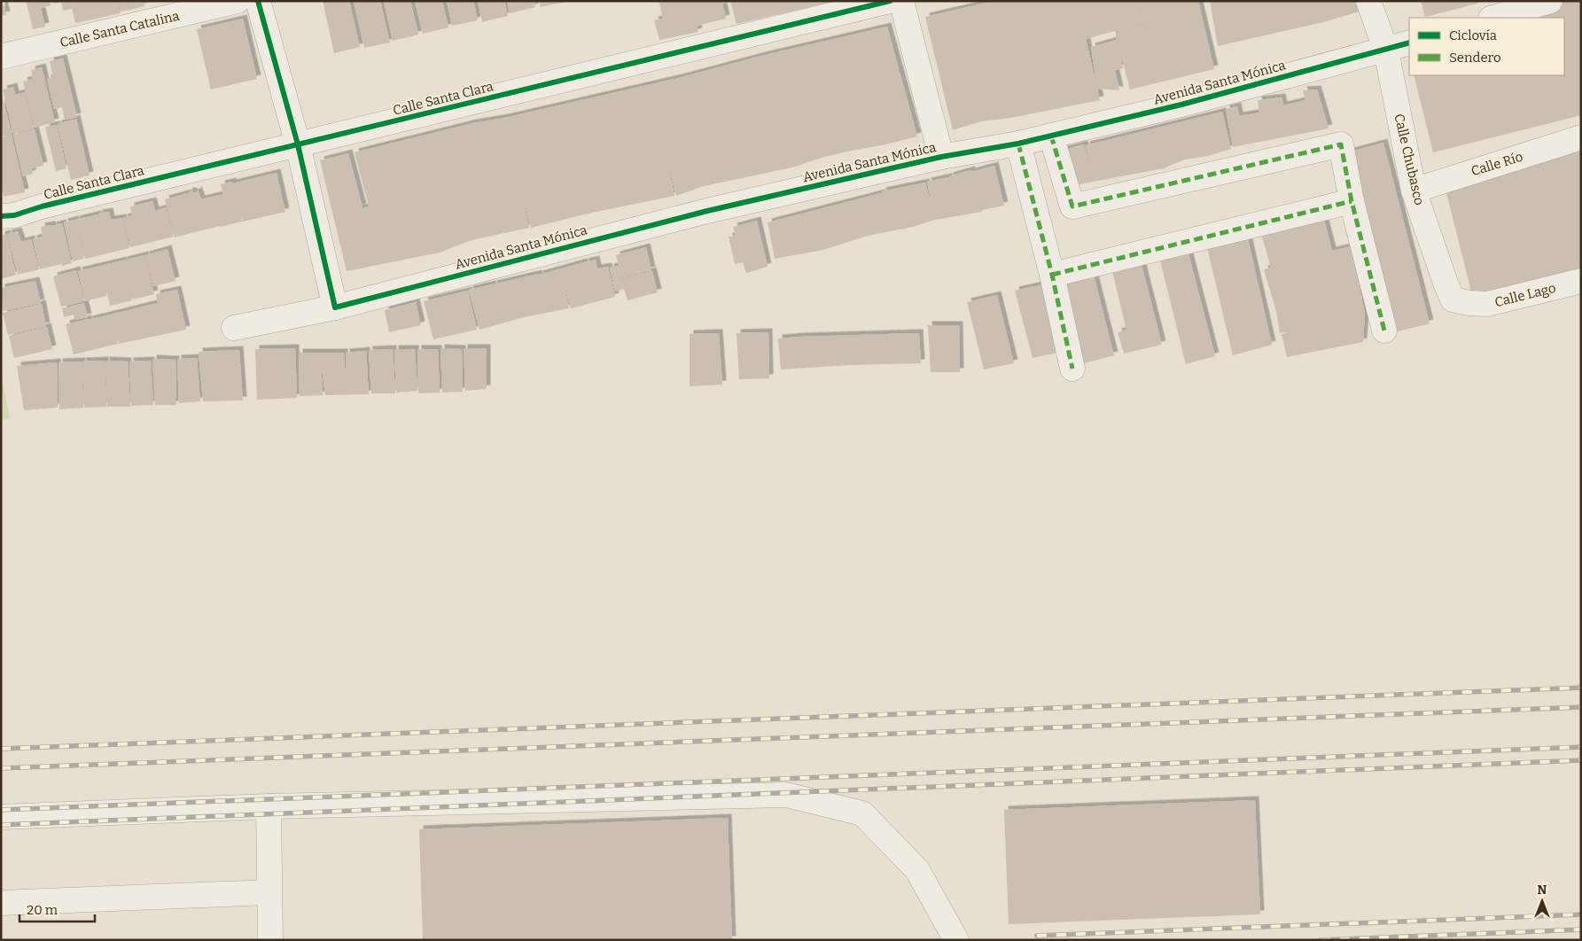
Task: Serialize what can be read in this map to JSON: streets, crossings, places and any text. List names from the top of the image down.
{
  "streets": {
    "street": [
      "Calle Santa Catalina",
      "Avenida Santa Mónica",
      "Calle Santa Clara",
      "Calle Chubasco",
      "Calle Río",
      "Calle Lago"
    ]
  },
  "crossings": [
    ["Avenida Santa Mónica", "Calle Chubasco"],
    ["Calle Chubasco", "Calle Río"],
    ["Calle Chubasco", "Calle Lago"]
  ],
  "legend": ["Ciclovía", "Sendero"],
  "scale_bar": "20 m",
  "north": "top"
}
